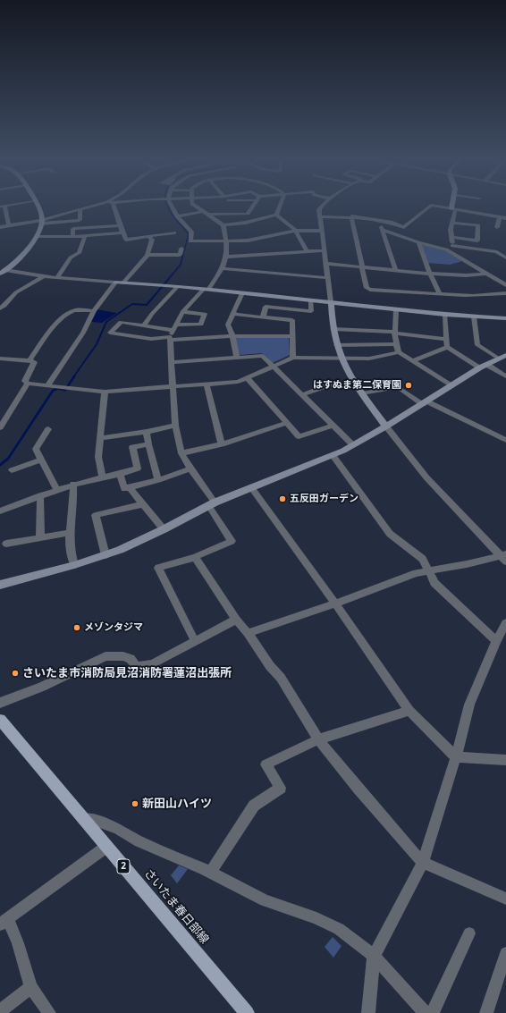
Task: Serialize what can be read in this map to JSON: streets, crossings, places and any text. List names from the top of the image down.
{
  "streets": {
    "main road": ["2", "さいたま春日部線"]
  },
  "places": [
    "はすぬま第二保育園",
    "五反田ガーデン",
    "メゾンタジマ",
    "さいたま市消防局見沼消防署蓮沼出張所",
    "新田山ハイツ"
  ]
}
